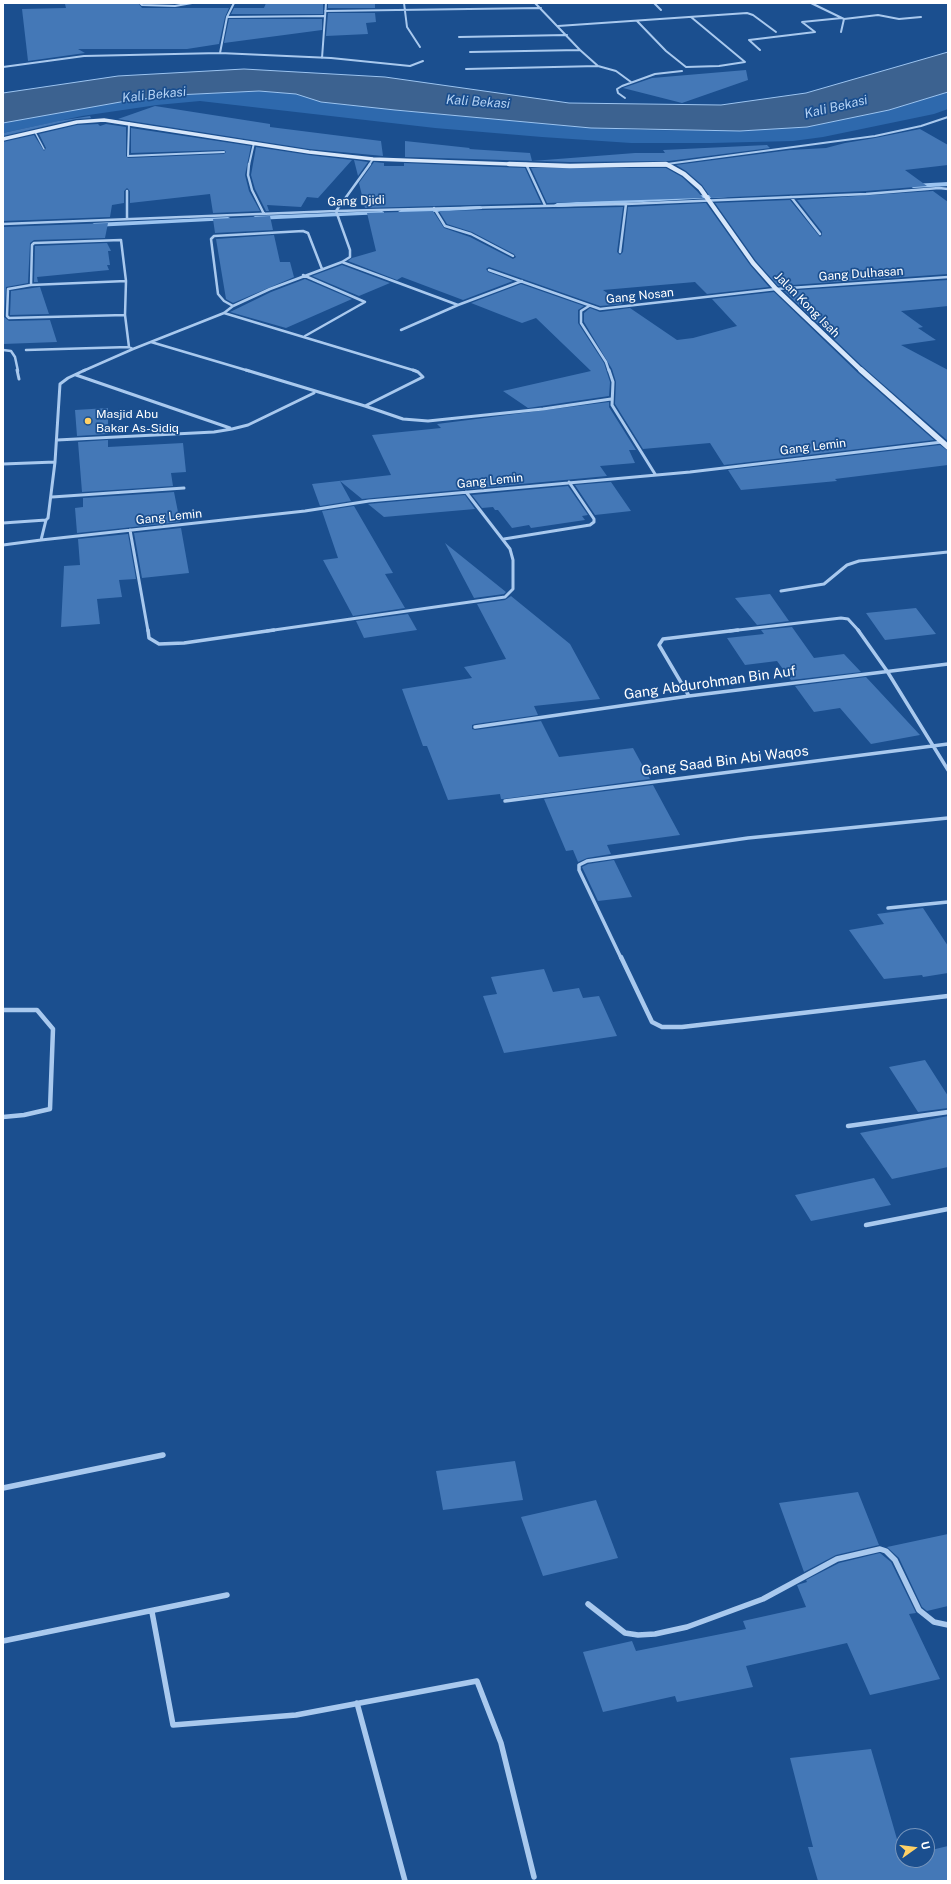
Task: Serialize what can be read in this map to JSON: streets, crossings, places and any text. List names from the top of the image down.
{
  "streets": {
    "street": [
      "Gang Djidi",
      "Gang Dulhasan",
      "Gang Nosan",
      "Jalan Kong Isah",
      "Gang Lemin",
      "Gang Abdurohman Bin Auf",
      "Gang Saad Bin Abi Waqos"
    ]
  },
  "crossings": [
    ["Gang Djidi", "Jalan Kong Isah"],
    ["Gang Dulhasan", "Gang Nosan"],
    ["Gang Dulhasan", "Jalan Kong Isah"],
    ["Gang Nosan", "Jalan Kong Isah"],
    ["Jalan Kong Isah", "Gang Lemin"]
  ],
  "water": ["Kali Bekasi"],
  "places": ["Masjid Abu Bakar As-Sidiq"],
  "north": "right"
}
